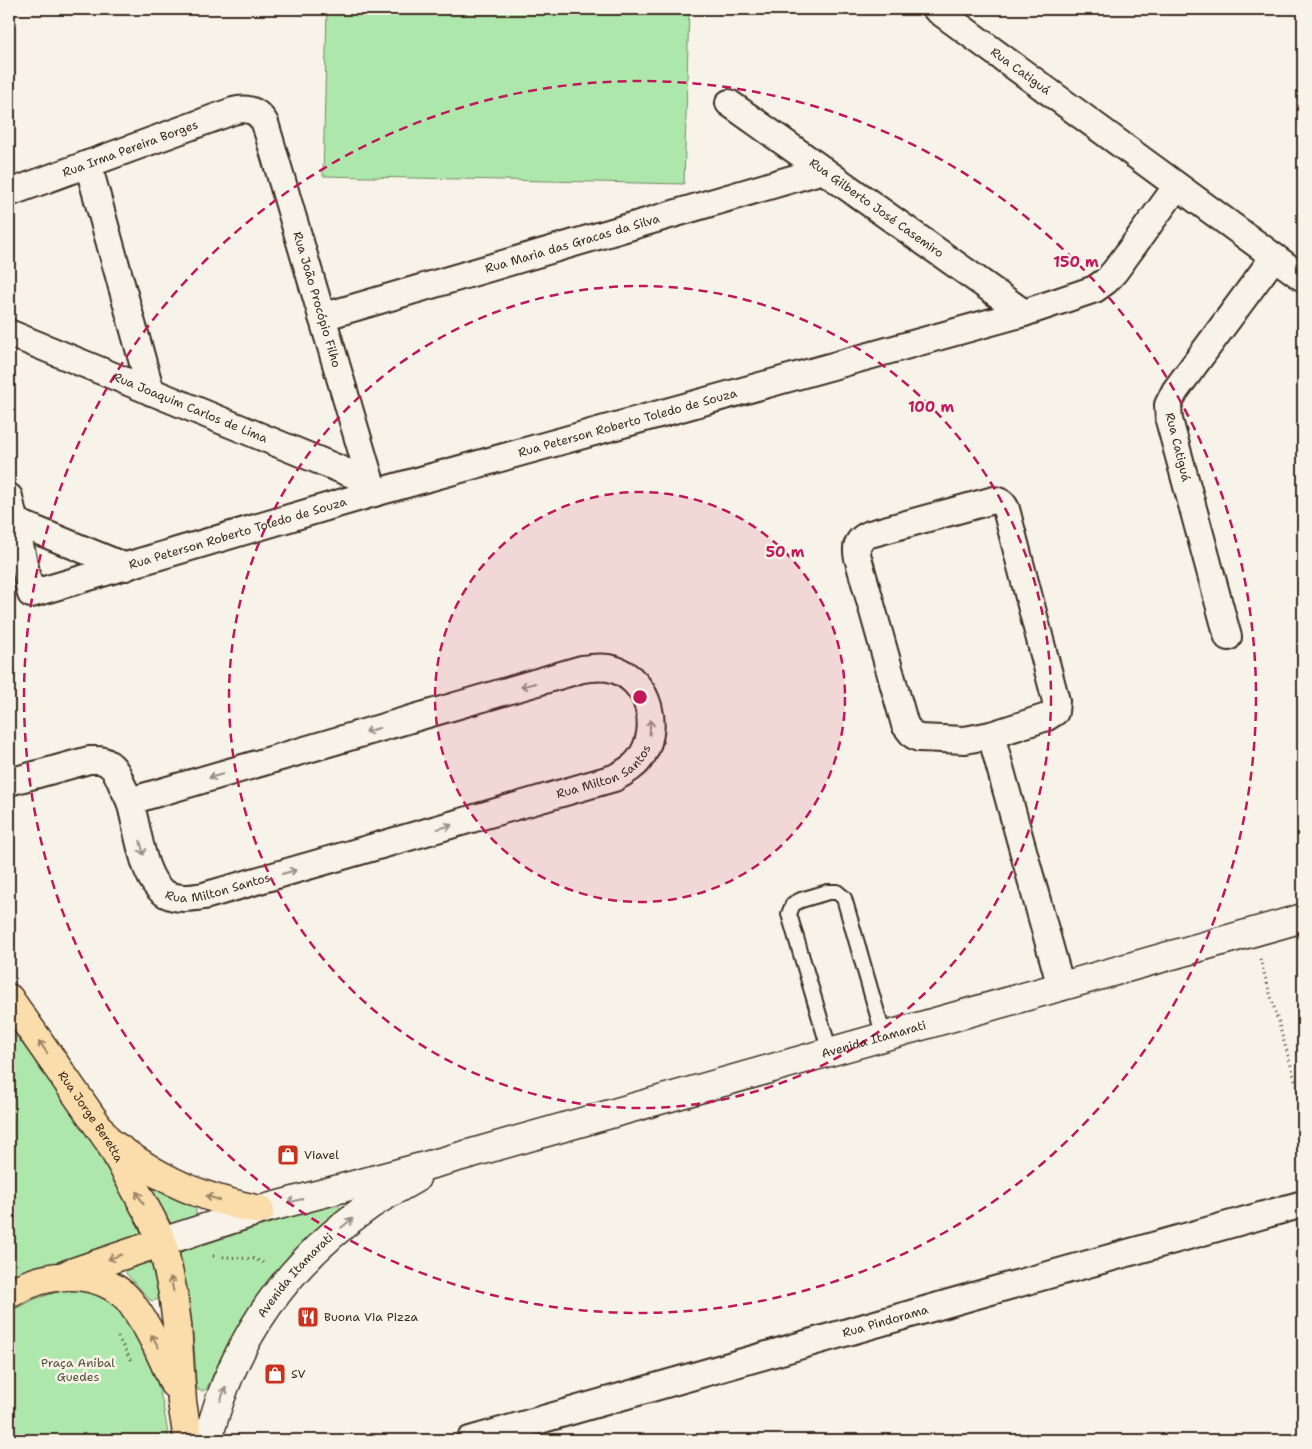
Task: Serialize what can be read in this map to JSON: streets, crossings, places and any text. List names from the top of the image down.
{
  "streets": {
    "main road": ["Avenida Itamarati", "Rua Jorge Beretta"],
    "street": [
      "Rua Catiguá",
      "Rua Irma Pereira Borges",
      "Rua Gilberto José Casemiro",
      "Rua Maria das Gracas da Silva",
      "Rua João Procópio Filho",
      "Rua Joaquim Carlos de Lima",
      "Rua Peterson Roberto Toledo de Souza",
      "Rua Milton Santos",
      "Rua Pindorama"
    ]
  },
  "crossings": [
    ["Rua Catiguá", "Rua Peterson Roberto Toledo de Souza"],
    ["Rua Irma Pereira Borges", "Rua João Procópio Filho"],
    ["Rua Gilberto José Casemiro", "Rua Maria das Gracas da Silva"],
    ["Rua Gilberto José Casemiro", "Rua Peterson Roberto Toledo de Souza"],
    ["Rua Maria das Gracas da Silva", "Rua João Procópio Filho"],
    ["Rua João Procópio Filho", "Rua Joaquim Carlos de Lima"],
    ["Rua João Procópio Filho", "Rua Peterson Roberto Toledo de Souza"],
    ["Rua Joaquim Carlos de Lima", "Rua Peterson Roberto Toledo de Souza"],
    ["Avenida Itamarati", "Rua Jorge Beretta"]
  ],
  "one_way": ["Rua Jorge Beretta"],
  "parks": ["Praça Aníbal Guedes"],
  "places": {
    "shop": ["Viavel", "SV"],
    "restaurant": ["Buona Via Pizza"]
  },
  "rings": ["150 m", "100 m", "50 m"]
}
